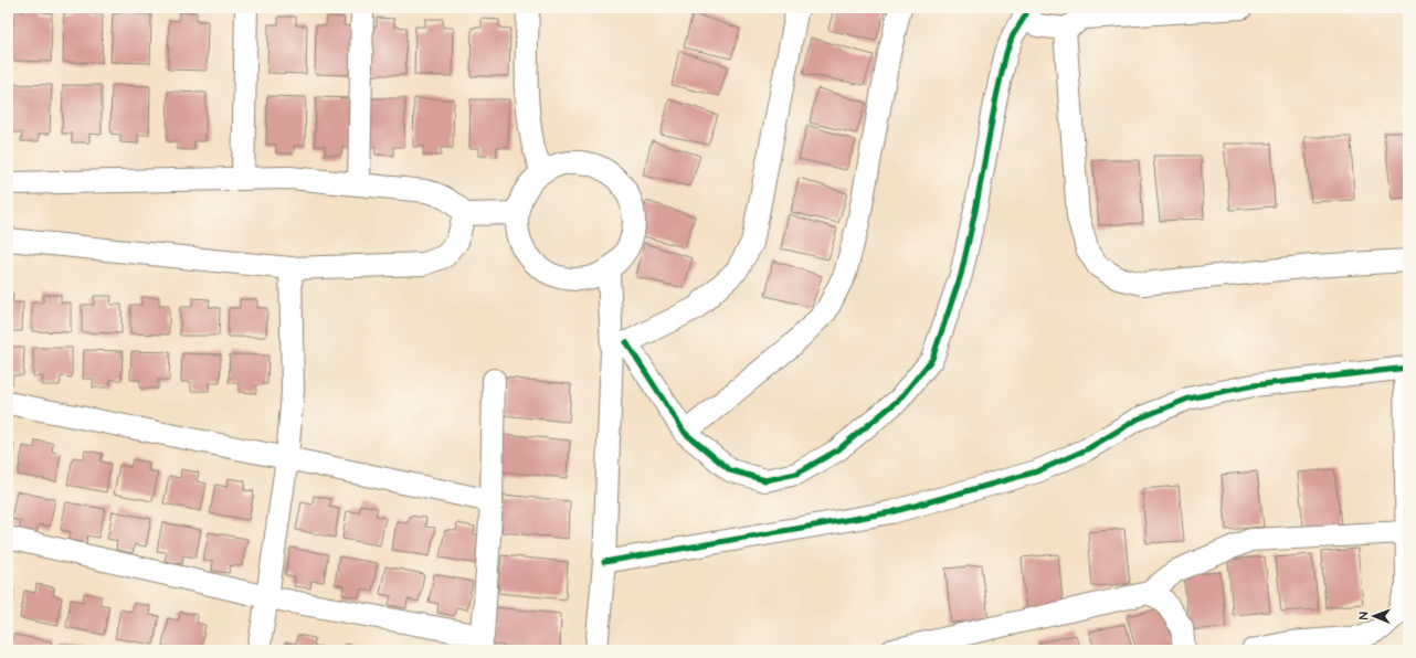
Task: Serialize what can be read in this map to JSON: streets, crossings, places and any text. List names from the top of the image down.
{
  "north": "left"
}
